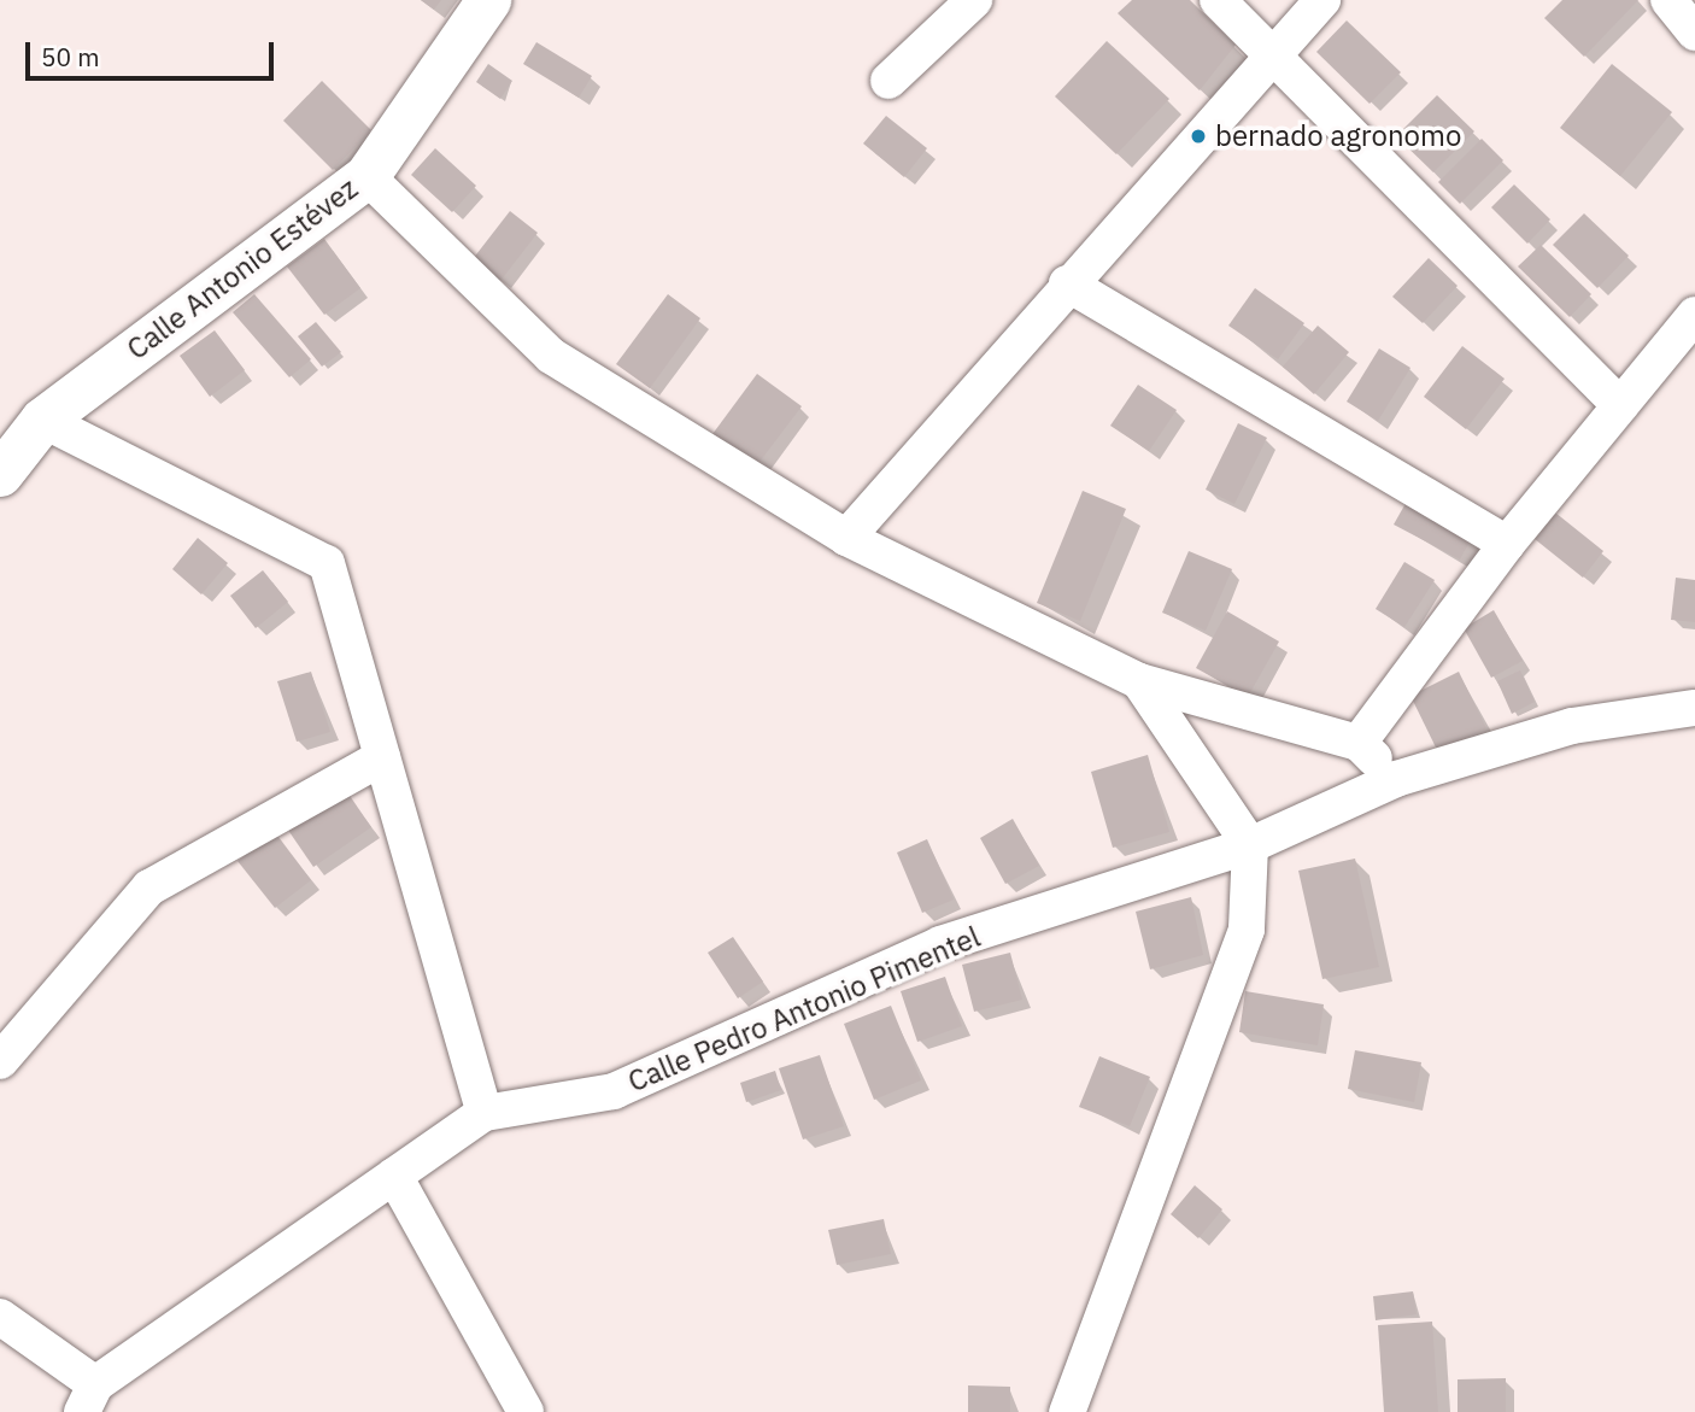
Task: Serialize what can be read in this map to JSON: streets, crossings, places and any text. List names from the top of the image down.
{
  "streets": {
    "street": ["Calle Antonio Estévez", "Calle Pedro Antonio Pimentel"]
  },
  "places": ["bernado agronomo"],
  "scale_bar": "50 m"
}
